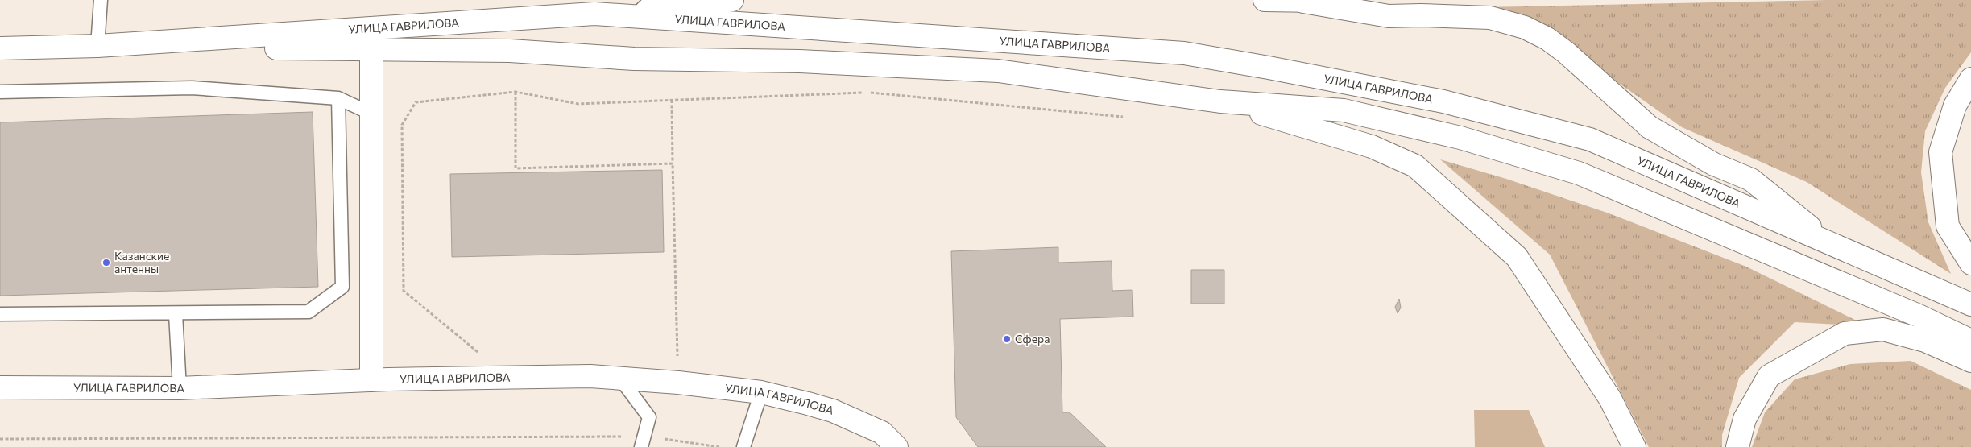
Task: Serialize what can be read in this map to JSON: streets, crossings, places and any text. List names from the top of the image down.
{
  "streets": {
    "main road": ["УЛИЦА ГАВРИЛОВА"]
  },
  "places": ["Казанские антенны", "Сфера"]
}
